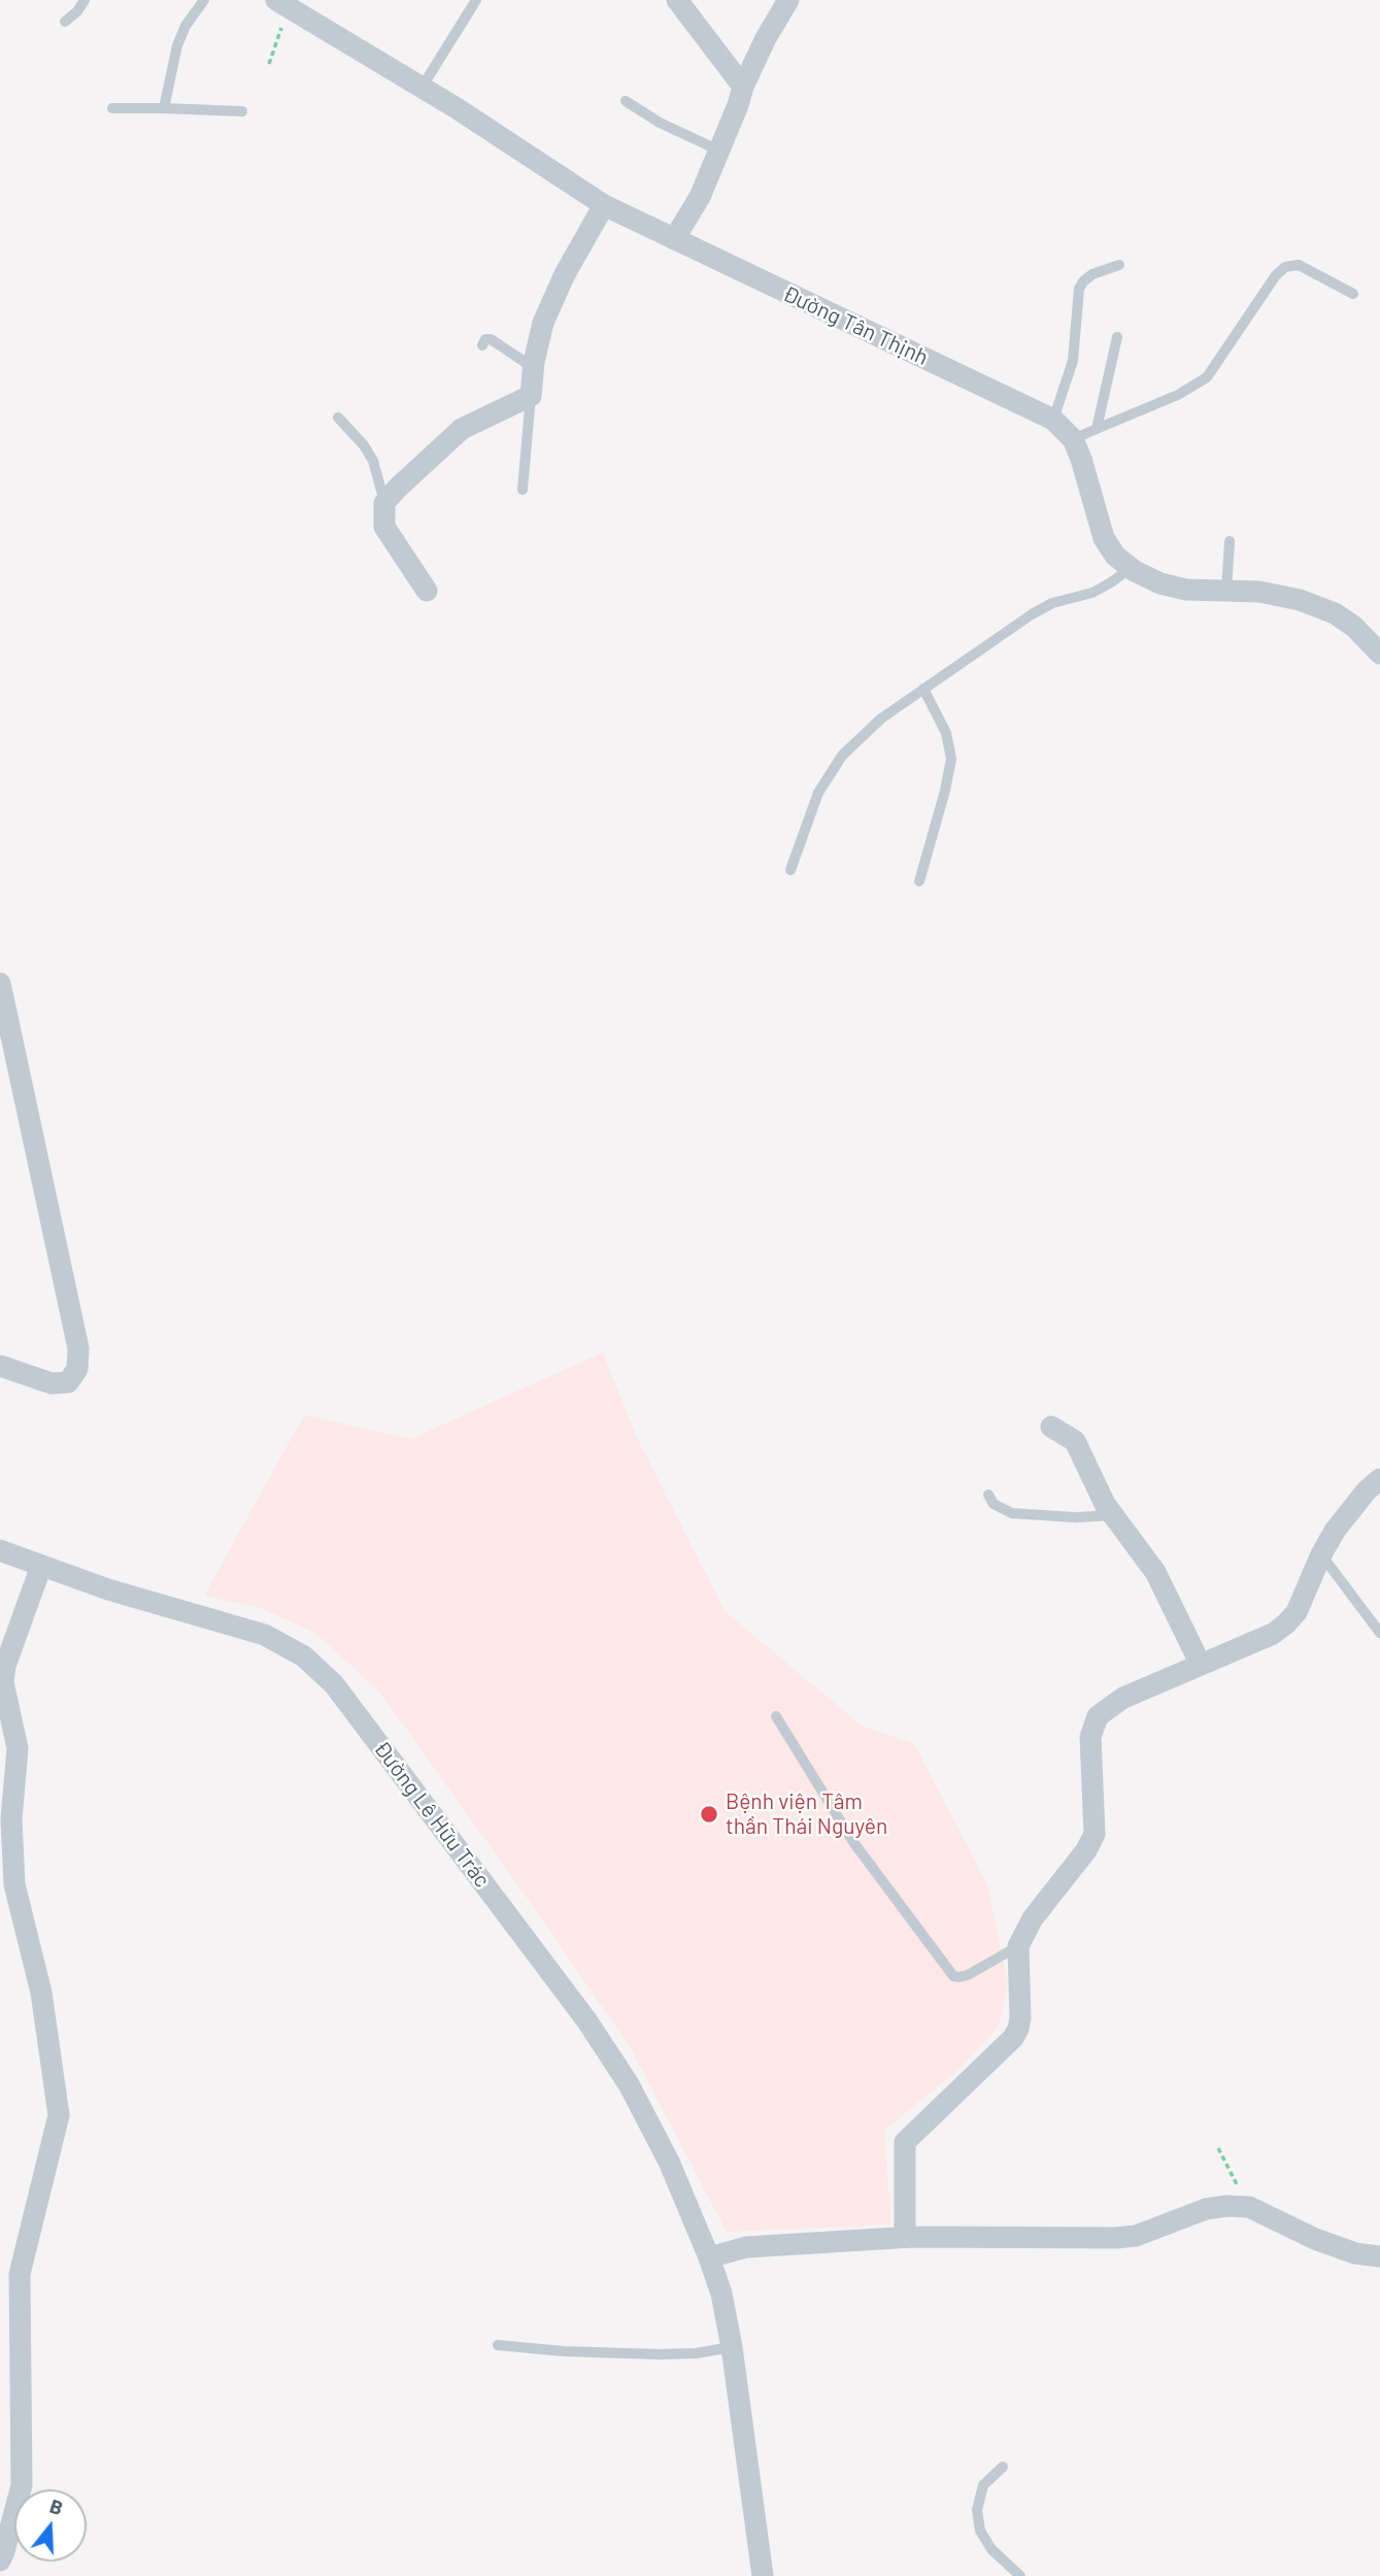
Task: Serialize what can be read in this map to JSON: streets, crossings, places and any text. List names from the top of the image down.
{
  "streets": {
    "street": ["Đường Tân Thịnh", "Đường Lê Hữu Trác"]
  },
  "places": ["Bệnh viện Tâm thần Thái Nguyên"],
  "north": "top"
}
